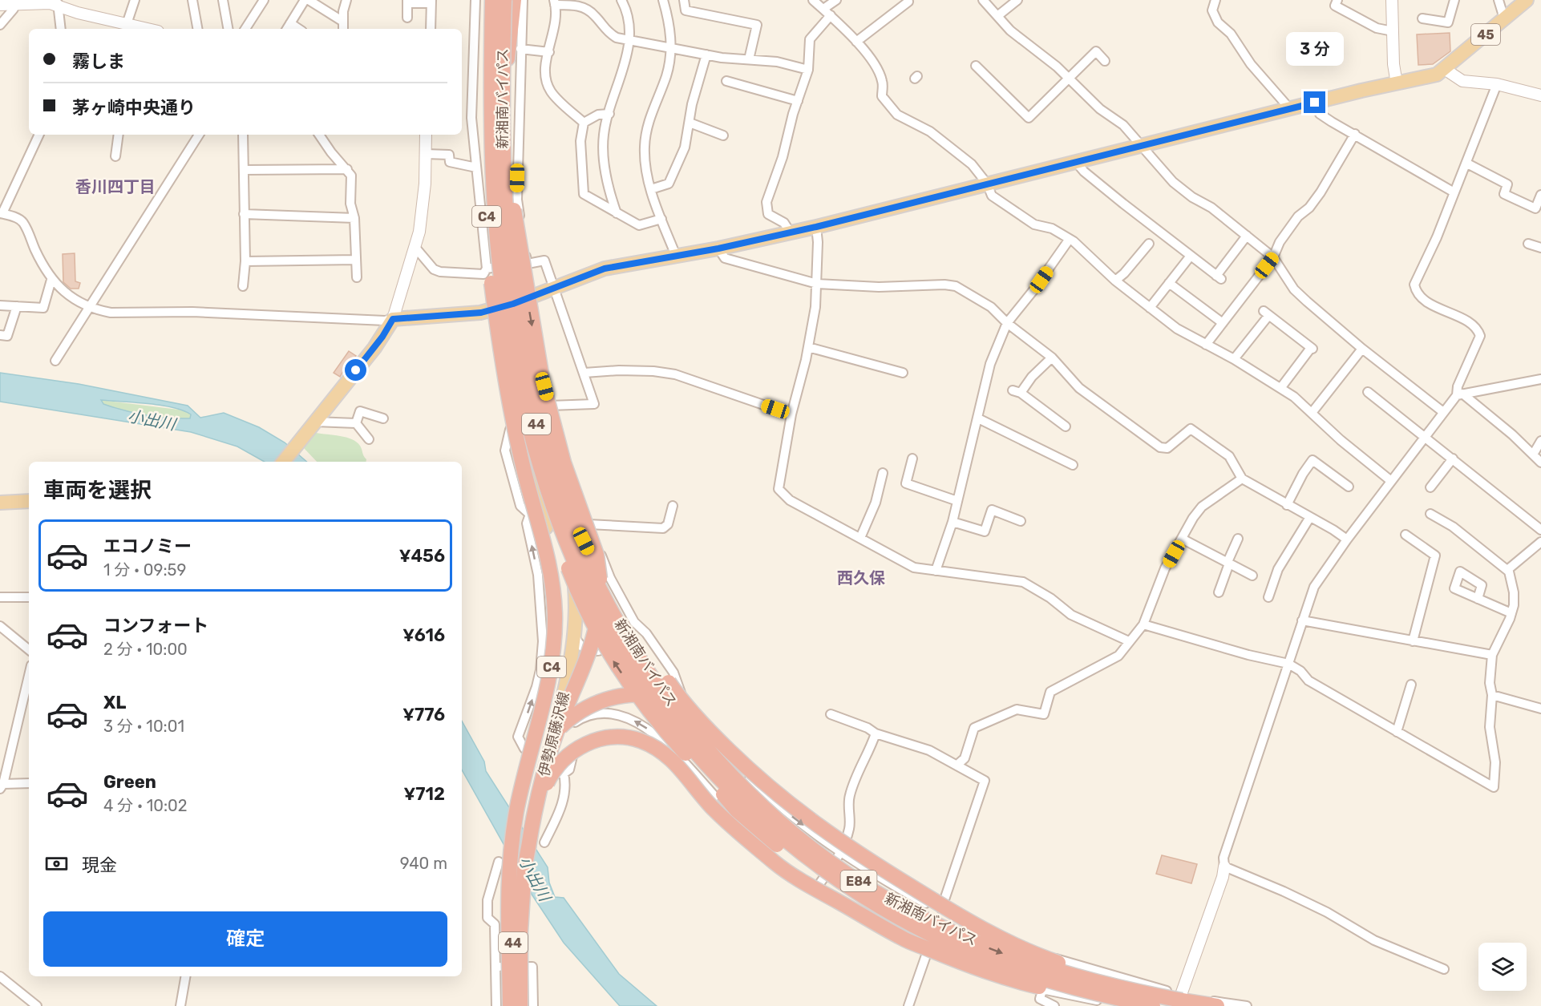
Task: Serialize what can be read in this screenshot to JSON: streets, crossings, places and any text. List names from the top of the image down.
{
  "streets": {
    "highway": ["新湘南バイパス", "C4", "E84"],
    "main road": ["45", "44", "伊勢原藤沢線"]
  },
  "crossings": [
    ["45", "伊勢原藤沢線"],
    ["新湘南バイパス", "C4"],
    ["新湘南バイパス", "伊勢原藤沢線"],
    ["C4", "44"],
    ["C4", "伊勢原藤沢線"],
    ["44", "伊勢原藤沢線"]
  ],
  "districts": ["香川四丁目", "西久保"],
  "water": ["小出川"],
  "page": {
    "banner": ["霧しま", "茅ヶ崎中央通り"],
    "bubble": "3 分",
    "heading": "車両を選択",
    "list": [
      {
        "name": "エコノミー",
        "note": "1 分 · 09:59",
        "value": "¥456"
      },
      {
        "name": "コンフォート",
        "note": "2 分 · 10:00",
        "value": "¥616"
      },
      {
        "name": "XL",
        "note": "3 分 · 10:01",
        "value": "¥776"
      },
      {
        "name": "Green",
        "note": "4 分 · 10:02",
        "value": "¥712"
      }
    ],
    "pay": ["現金", "940 m"],
    "buttons": "確定"
  }
}
